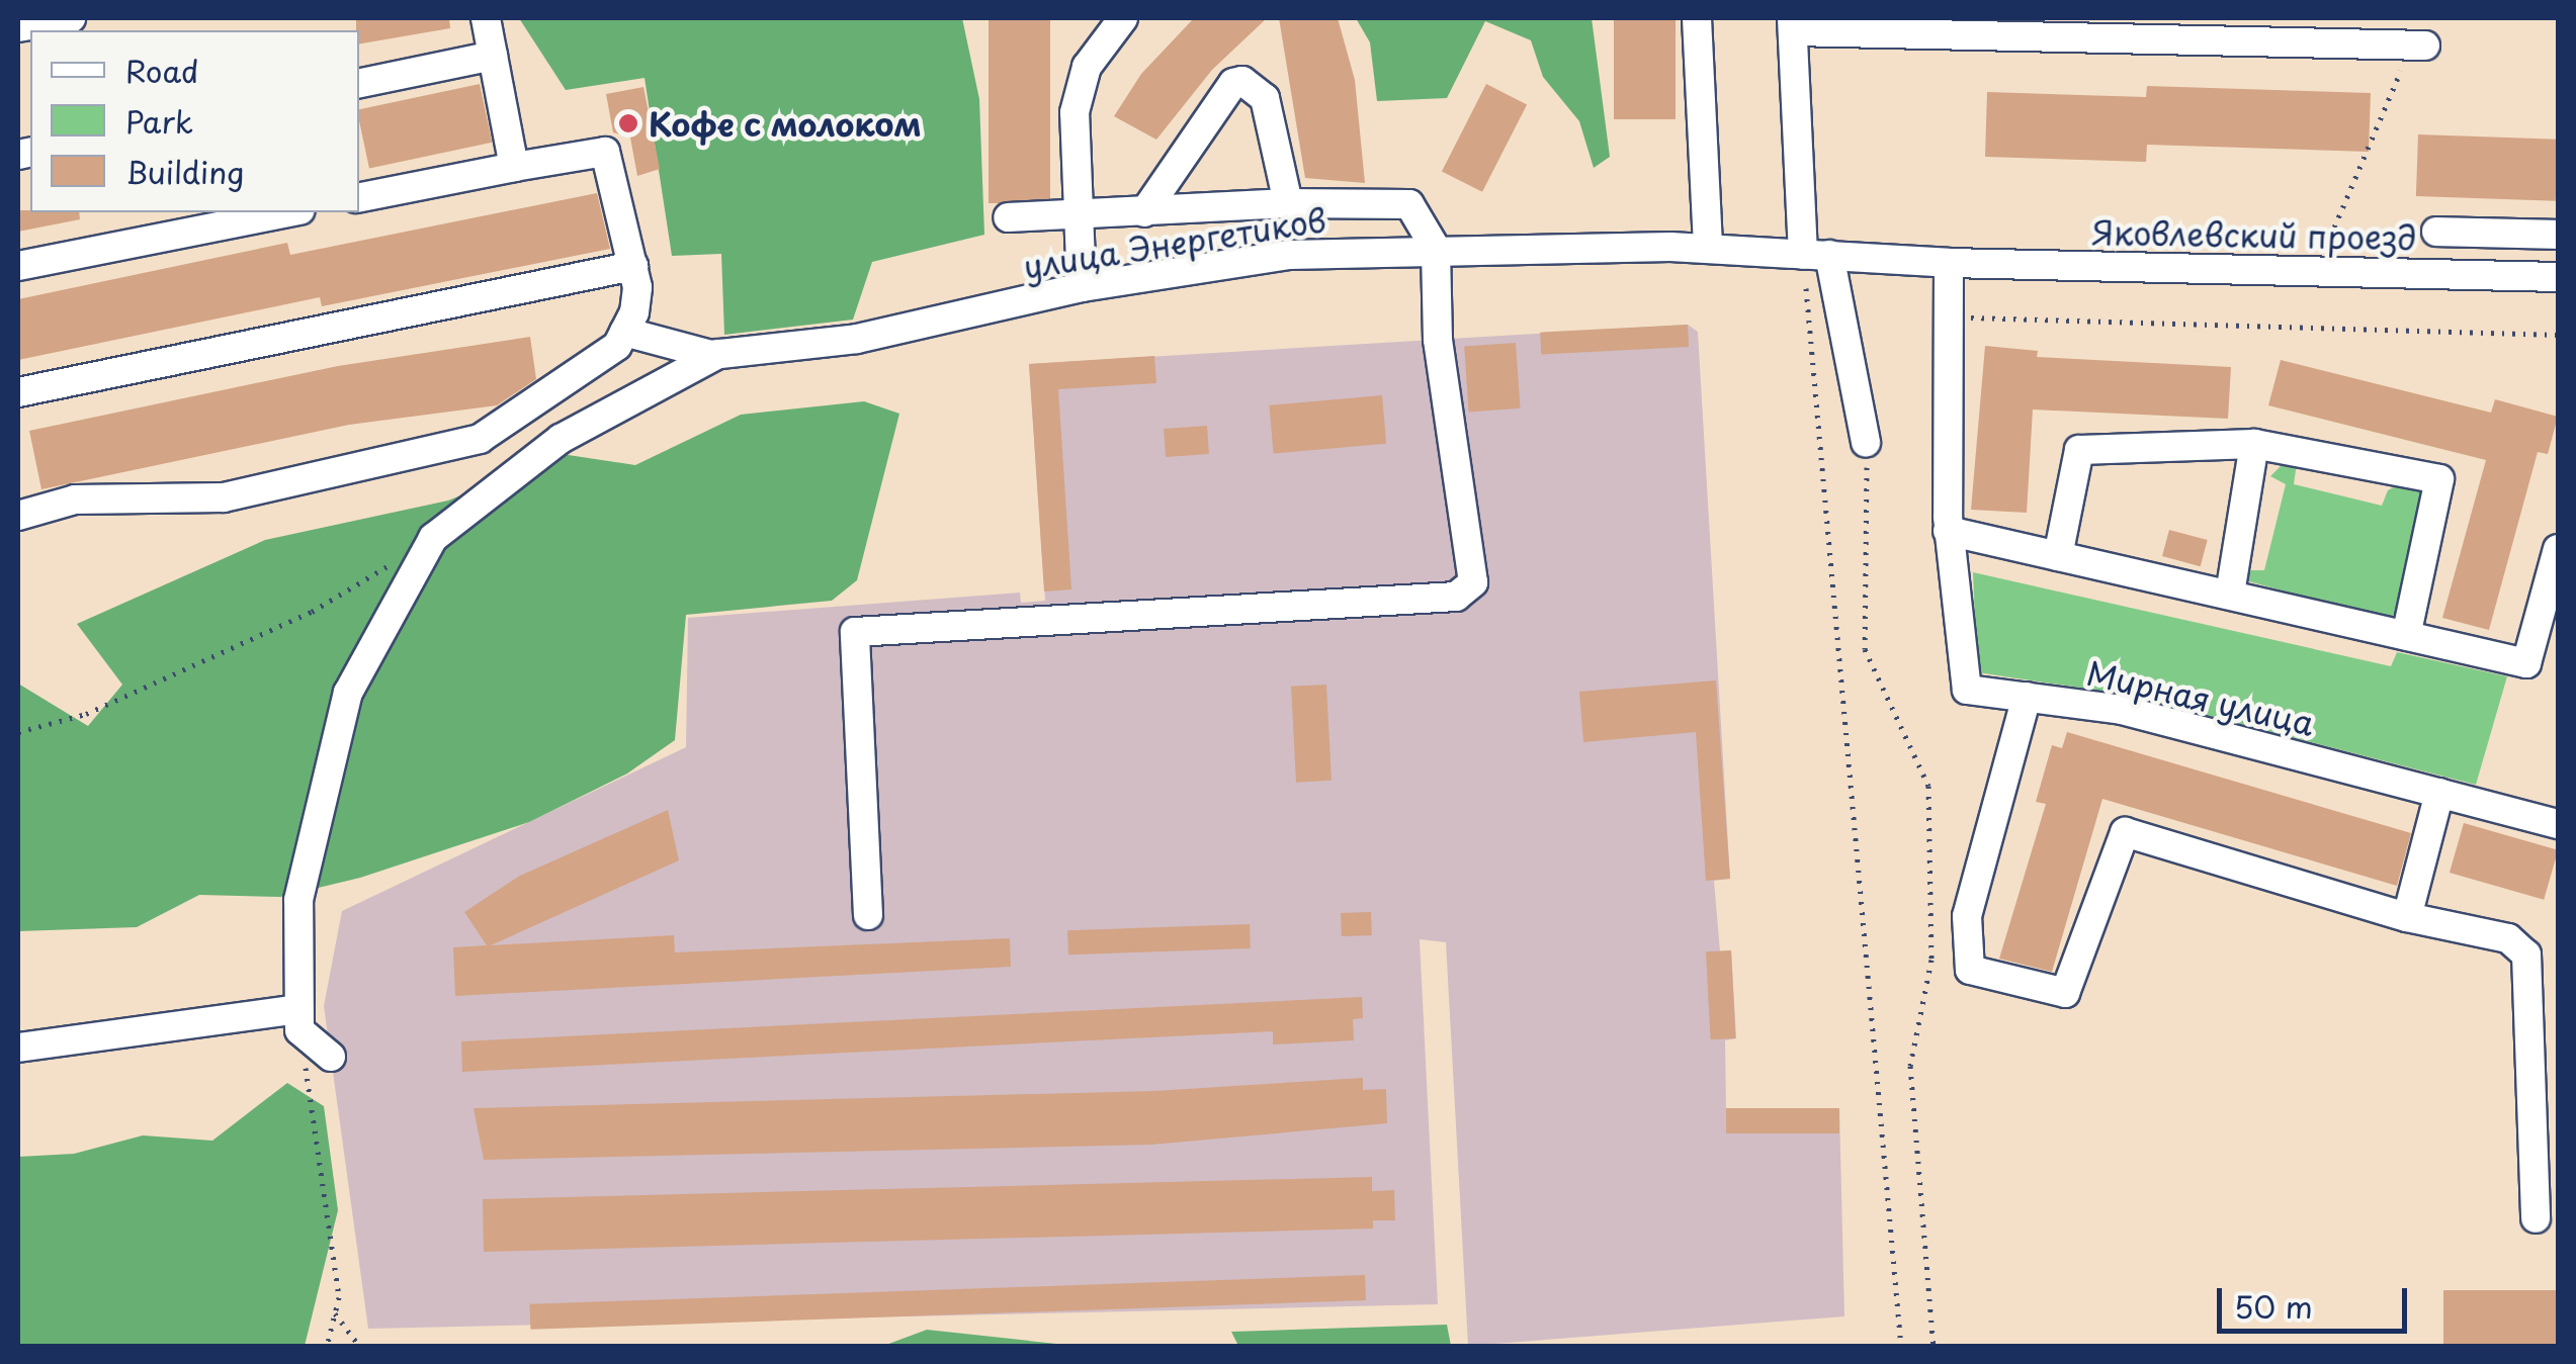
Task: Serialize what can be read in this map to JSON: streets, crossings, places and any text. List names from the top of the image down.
{
  "streets": {
    "street": ["Яковлевский проезд", "улица Энергетиков", "Мирная улица"]
  },
  "crossings": [
    ["Яковлевский проезд", "Мирная улица"]
  ],
  "places": ["Кофе с молоком"],
  "legend": ["Road", "Park", "Building"],
  "scale_bar": "50 m"
}
